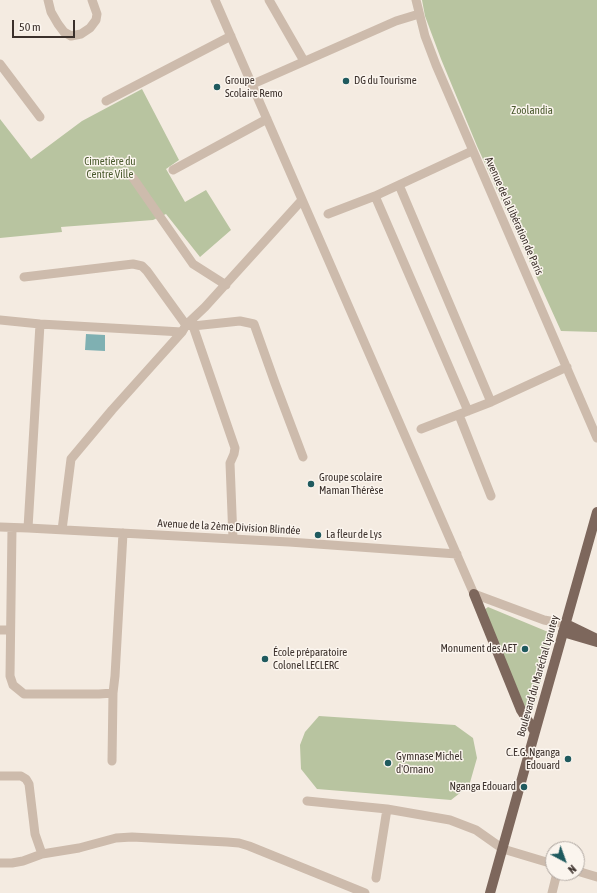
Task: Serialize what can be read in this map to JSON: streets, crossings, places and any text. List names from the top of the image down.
{
  "streets": {
    "main road": ["Boulevard du Maréchal Lyautey"],
    "street": ["Avenue de la Libération de Paris", "Avenue de la 2ème Division Blindée"]
  },
  "parks": ["Zoolandia", "Cimetière du Centre Ville"],
  "places": [
    "DG du Tourisme",
    "Groupe Scolaire Remo",
    "Groupe scolaire Maman Thérèse",
    "La fleur de Lys",
    "Monument des AET",
    "École préparatoire Colonel LECLERC",
    "C.E.G. Nganga Edouard",
    "Gymnase Michel d'Ornano",
    "Nganga Edouard"
  ],
  "scale_bar": "50 m",
  "north": "bottom right"
}
